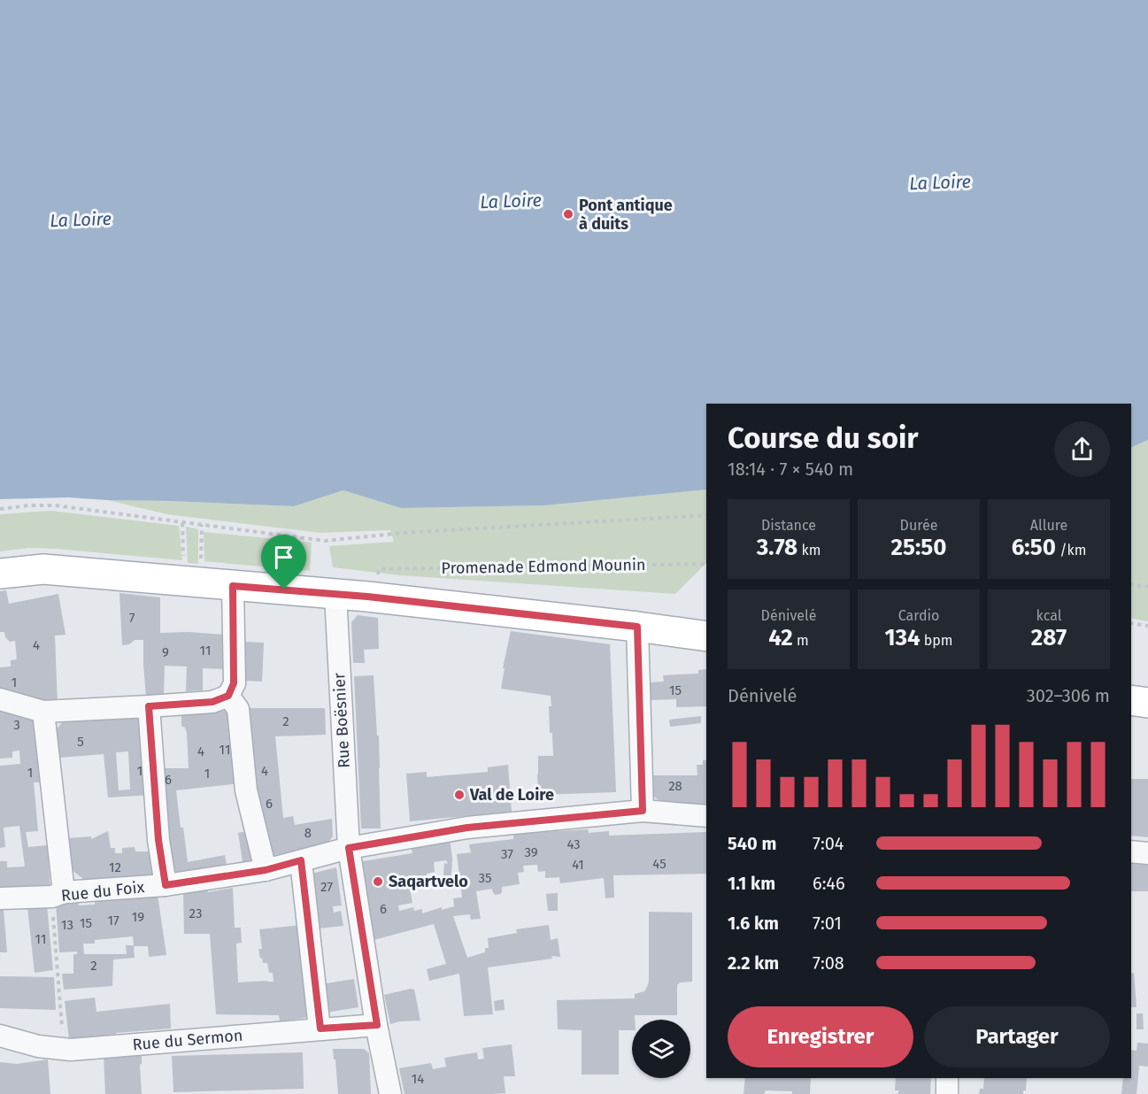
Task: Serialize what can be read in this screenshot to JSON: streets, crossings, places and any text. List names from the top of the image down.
{
  "streets": {
    "street": ["Rue Boësnier", "Rue du Foix", "Rue du Sermon"],
    "path": ["Promenade Edmond Mounin"]
  },
  "crossings": [
    ["Rue Boësnier", "Rue du Foix"],
    ["Rue Boësnier", "Rue du Sermon"]
  ],
  "water": ["La Loire"],
  "places": ["Pont antique à duits", "Val de Loire", "Saqartvelo"],
  "house_numbers": [
    "7",
    "4",
    "11",
    "9",
    "1",
    "15",
    "2",
    "3",
    "5",
    "11",
    "4",
    "1",
    "4",
    "1",
    "1",
    "6",
    "28",
    "6",
    "8",
    "43",
    "39",
    "37",
    "45",
    "41",
    "12",
    "35",
    "27",
    "6",
    "23",
    "19",
    "17",
    "15",
    "13",
    "11",
    "2",
    "14"
  ],
  "page": {
    "heading": ["Course du soir", "18:14 · 7 × 540 m"],
    "stats": [
      ["Distance", "3.78 km"],
      ["Durée", "25:50"],
      ["Allure", "6:50 /km"],
      ["Dénivelé", "42 m"],
      ["Cardio", "134 bpm"],
      ["kcal", "287"]
    ],
    "chart": ["Dénivelé", "302–306 m"],
    "list": [
      {
        "name": "540 m",
        "note": "7:04"
      },
      {
        "name": "1.1 km",
        "note": "6:46"
      },
      {
        "name": "1.6 km",
        "note": "7:01"
      },
      {
        "name": "2.2 km",
        "note": "7:08"
      }
    ],
    "buttons": ["Enregistrer", "Partager"]
  }
}
